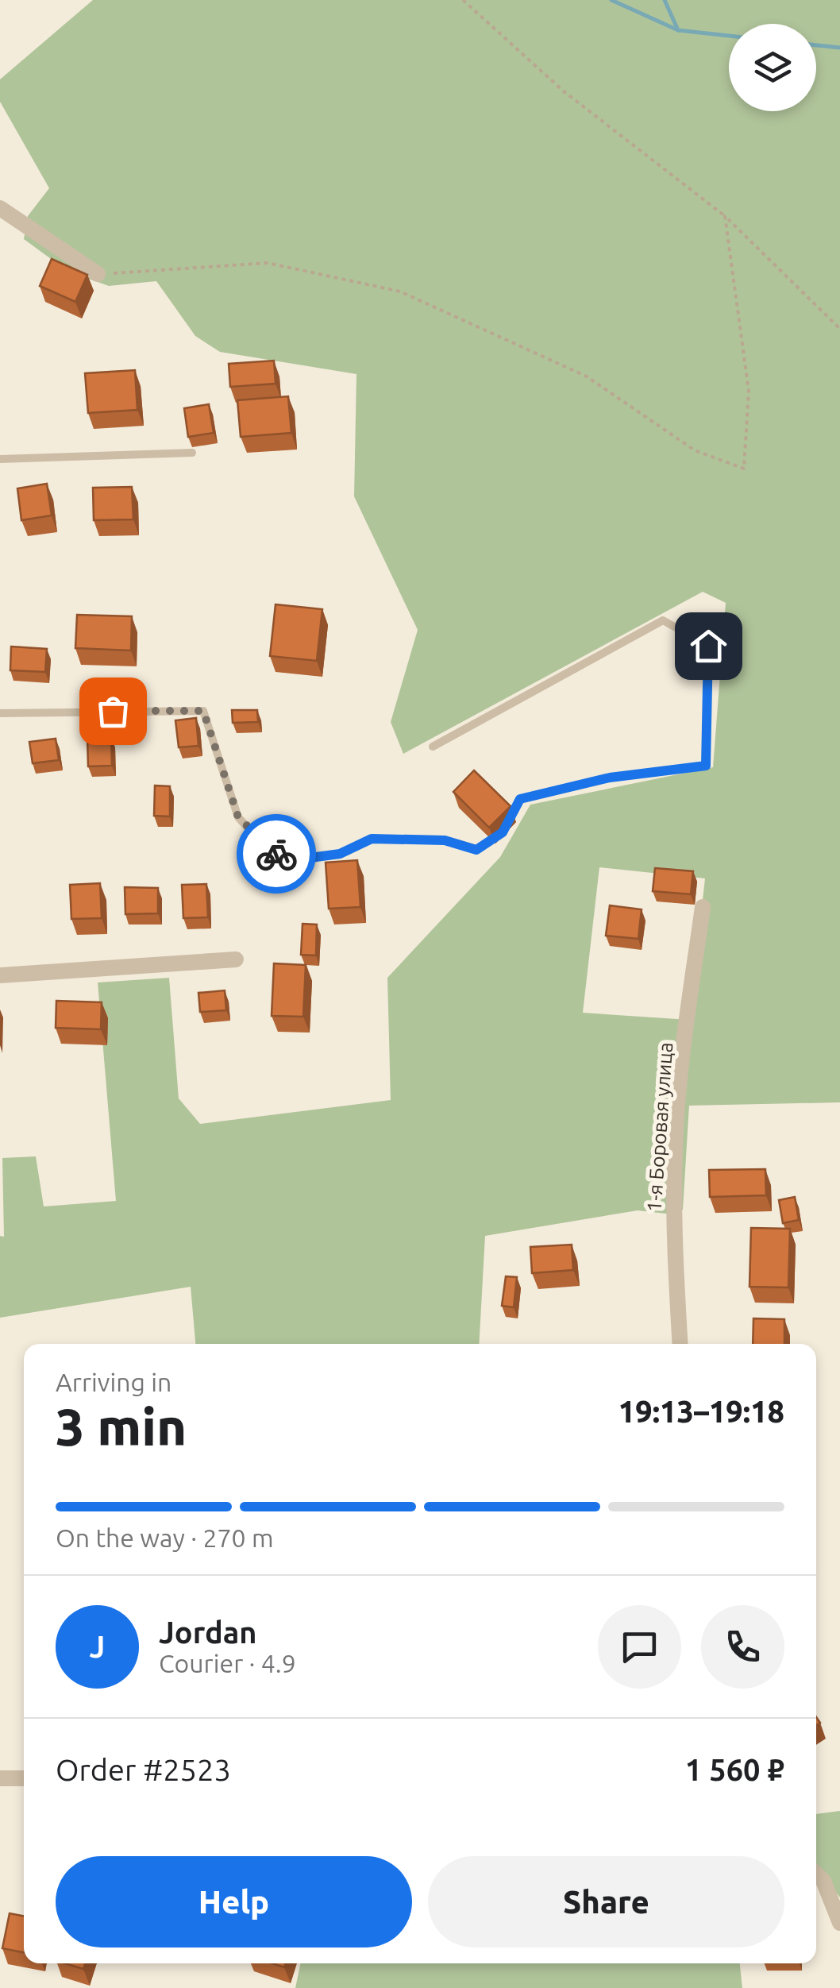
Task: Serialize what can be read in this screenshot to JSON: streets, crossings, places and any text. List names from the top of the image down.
{
  "streets": {
    "street": ["1-я Боровая улица"]
  },
  "page": {
    "heading": ["3 min", "Arriving in", "19:13–19:18"],
    "panel": [
      "Jordan",
      "Courier · 4.9",
      "Order #2523",
      "1 560 ₽"
    ],
    "bar": "On the way · 270 m",
    "round": "J",
    "buttons": ["Help", "Share"]
  }
}
